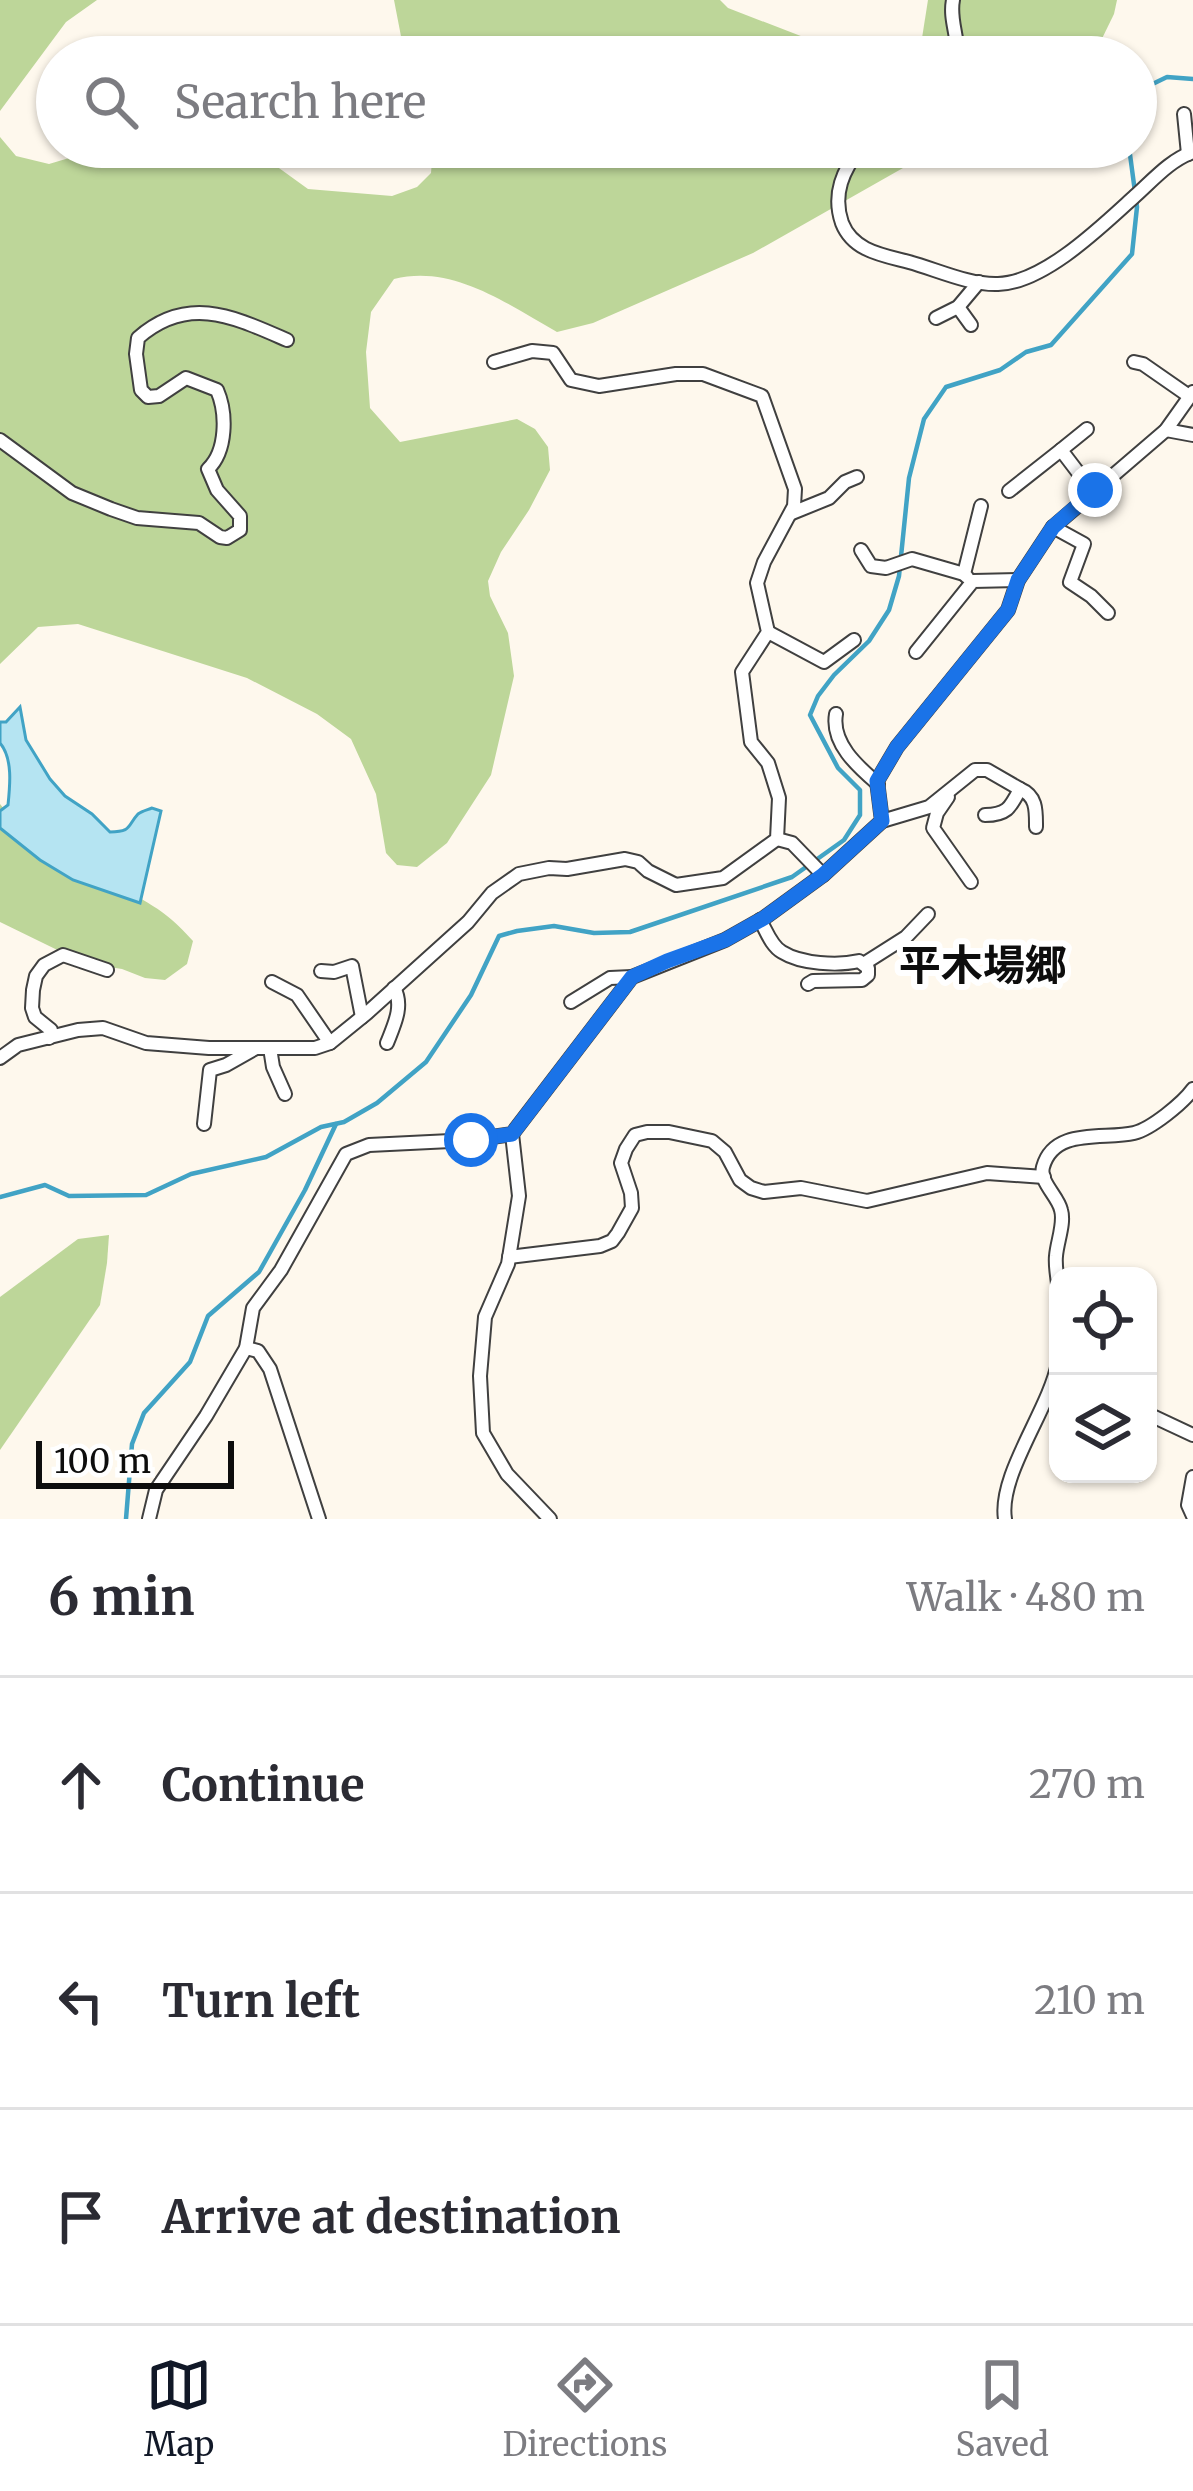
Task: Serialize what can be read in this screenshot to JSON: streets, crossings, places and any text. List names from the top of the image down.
{
  "districts": ["平木場郷"],
  "scale_bar": "100 m",
  "page": {
    "search": "Search here",
    "scale": "100 m",
    "heading": ["6 min", "Walk · 480 m"],
    "list": [
      ["Continue", "270 m"],
      ["Turn left", "210 m"],
      "Arrive at destination"
    ],
    "nav": ["Map", "Directions", "Saved"]
  }
}
